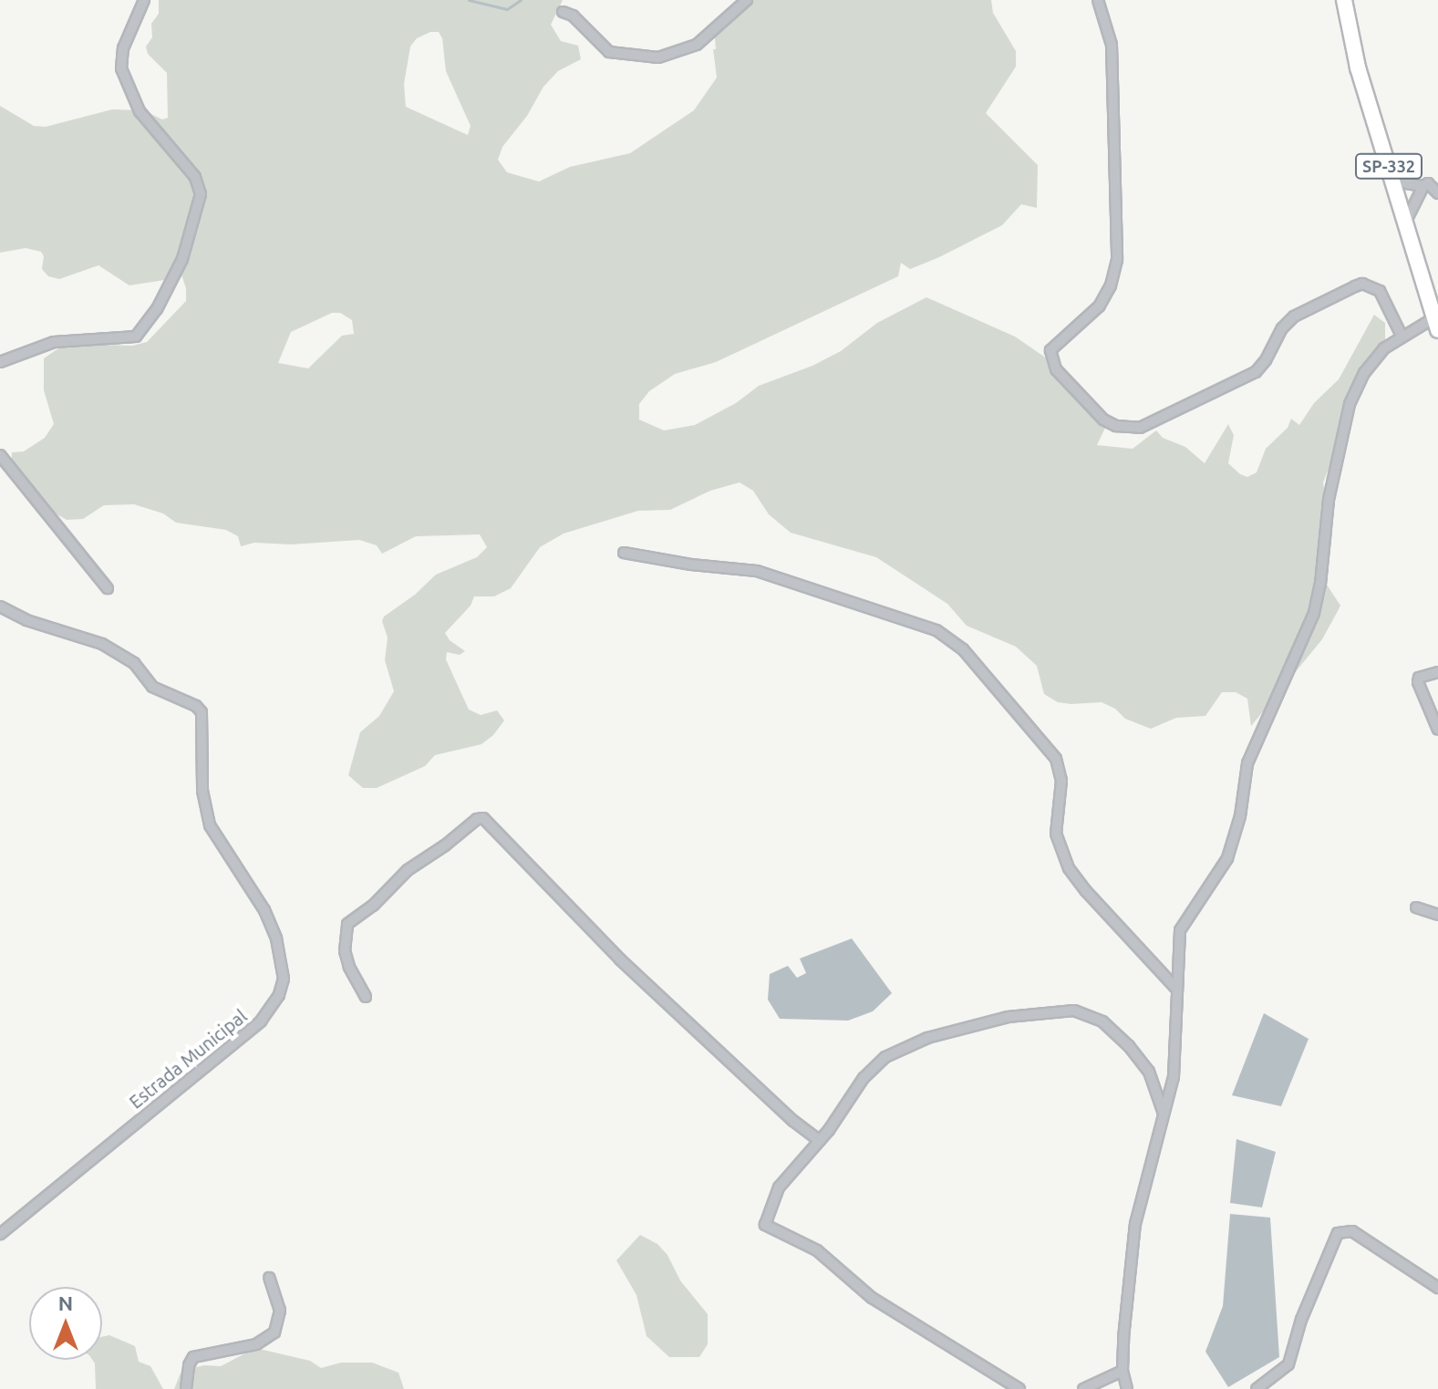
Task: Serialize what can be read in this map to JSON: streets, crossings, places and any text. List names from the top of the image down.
{
  "streets": {
    "main road": ["SP-332"],
    "street": ["Estrada Municipal"]
  },
  "north": "top"
}
